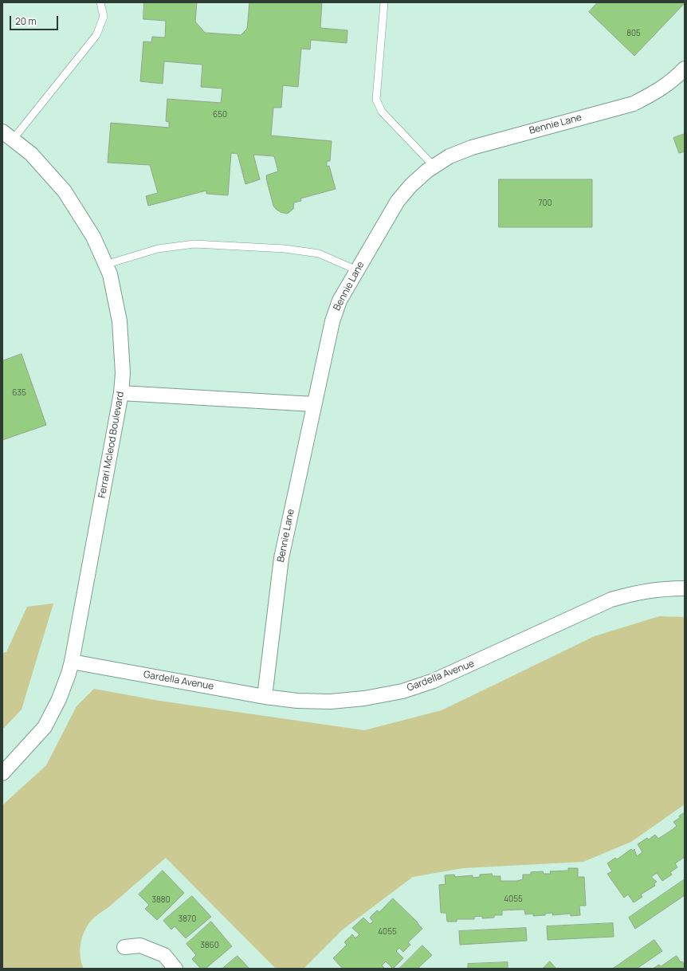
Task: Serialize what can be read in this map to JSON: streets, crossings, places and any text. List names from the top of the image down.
{
  "streets": {
    "street": ["Bennie Lane", "Ferrari Mcleod Boulevard", "Gardella Avenue"]
  },
  "crossings": [
    ["Bennie Lane", "Gardella Avenue"],
    ["Ferrari Mcleod Boulevard", "Gardella Avenue"]
  ],
  "house_numbers": [
    "805",
    "650",
    "700",
    "635",
    "4055",
    "3880",
    "3870",
    "4055",
    "3860"
  ],
  "scale_bar": "20 m"
}
